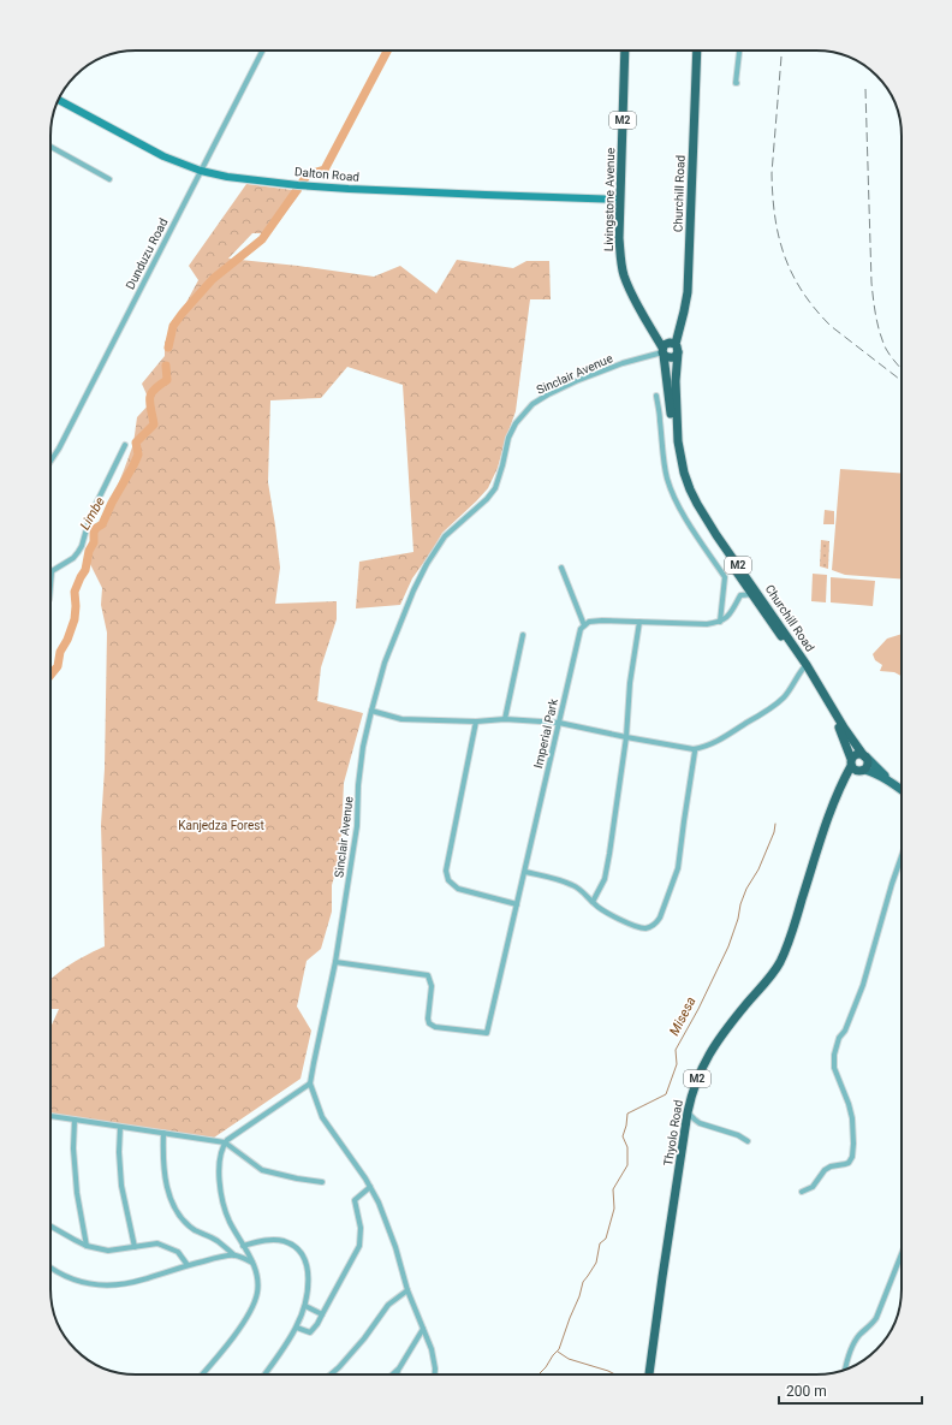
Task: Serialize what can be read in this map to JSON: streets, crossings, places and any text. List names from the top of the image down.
{
  "streets": {
    "highway": [
      "M2",
      "Churchill Road",
      "Livingstone Avenue",
      "Thyolo Road"
    ],
    "main road": ["Dalton Road"],
    "street": ["Dunduzu Road", "Sinclair Avenue", "Imperial Park"]
  },
  "crossings": [
    ["Dalton Road", "Livingstone Avenue"],
    ["Dalton Road", "Dunduzu Road"],
    ["Churchill Road", "Livingstone Avenue"],
    ["Churchill Road", "Sinclair Avenue"],
    ["Churchill Road", "Thyolo Road"],
    ["Livingstone Avenue", "Sinclair Avenue"],
    ["Sinclair Avenue", "Imperial Park"]
  ],
  "water": ["Limbe", "Misesa"],
  "parks": ["Kanjedza Forest"],
  "scale_bar": "200 m"
}
